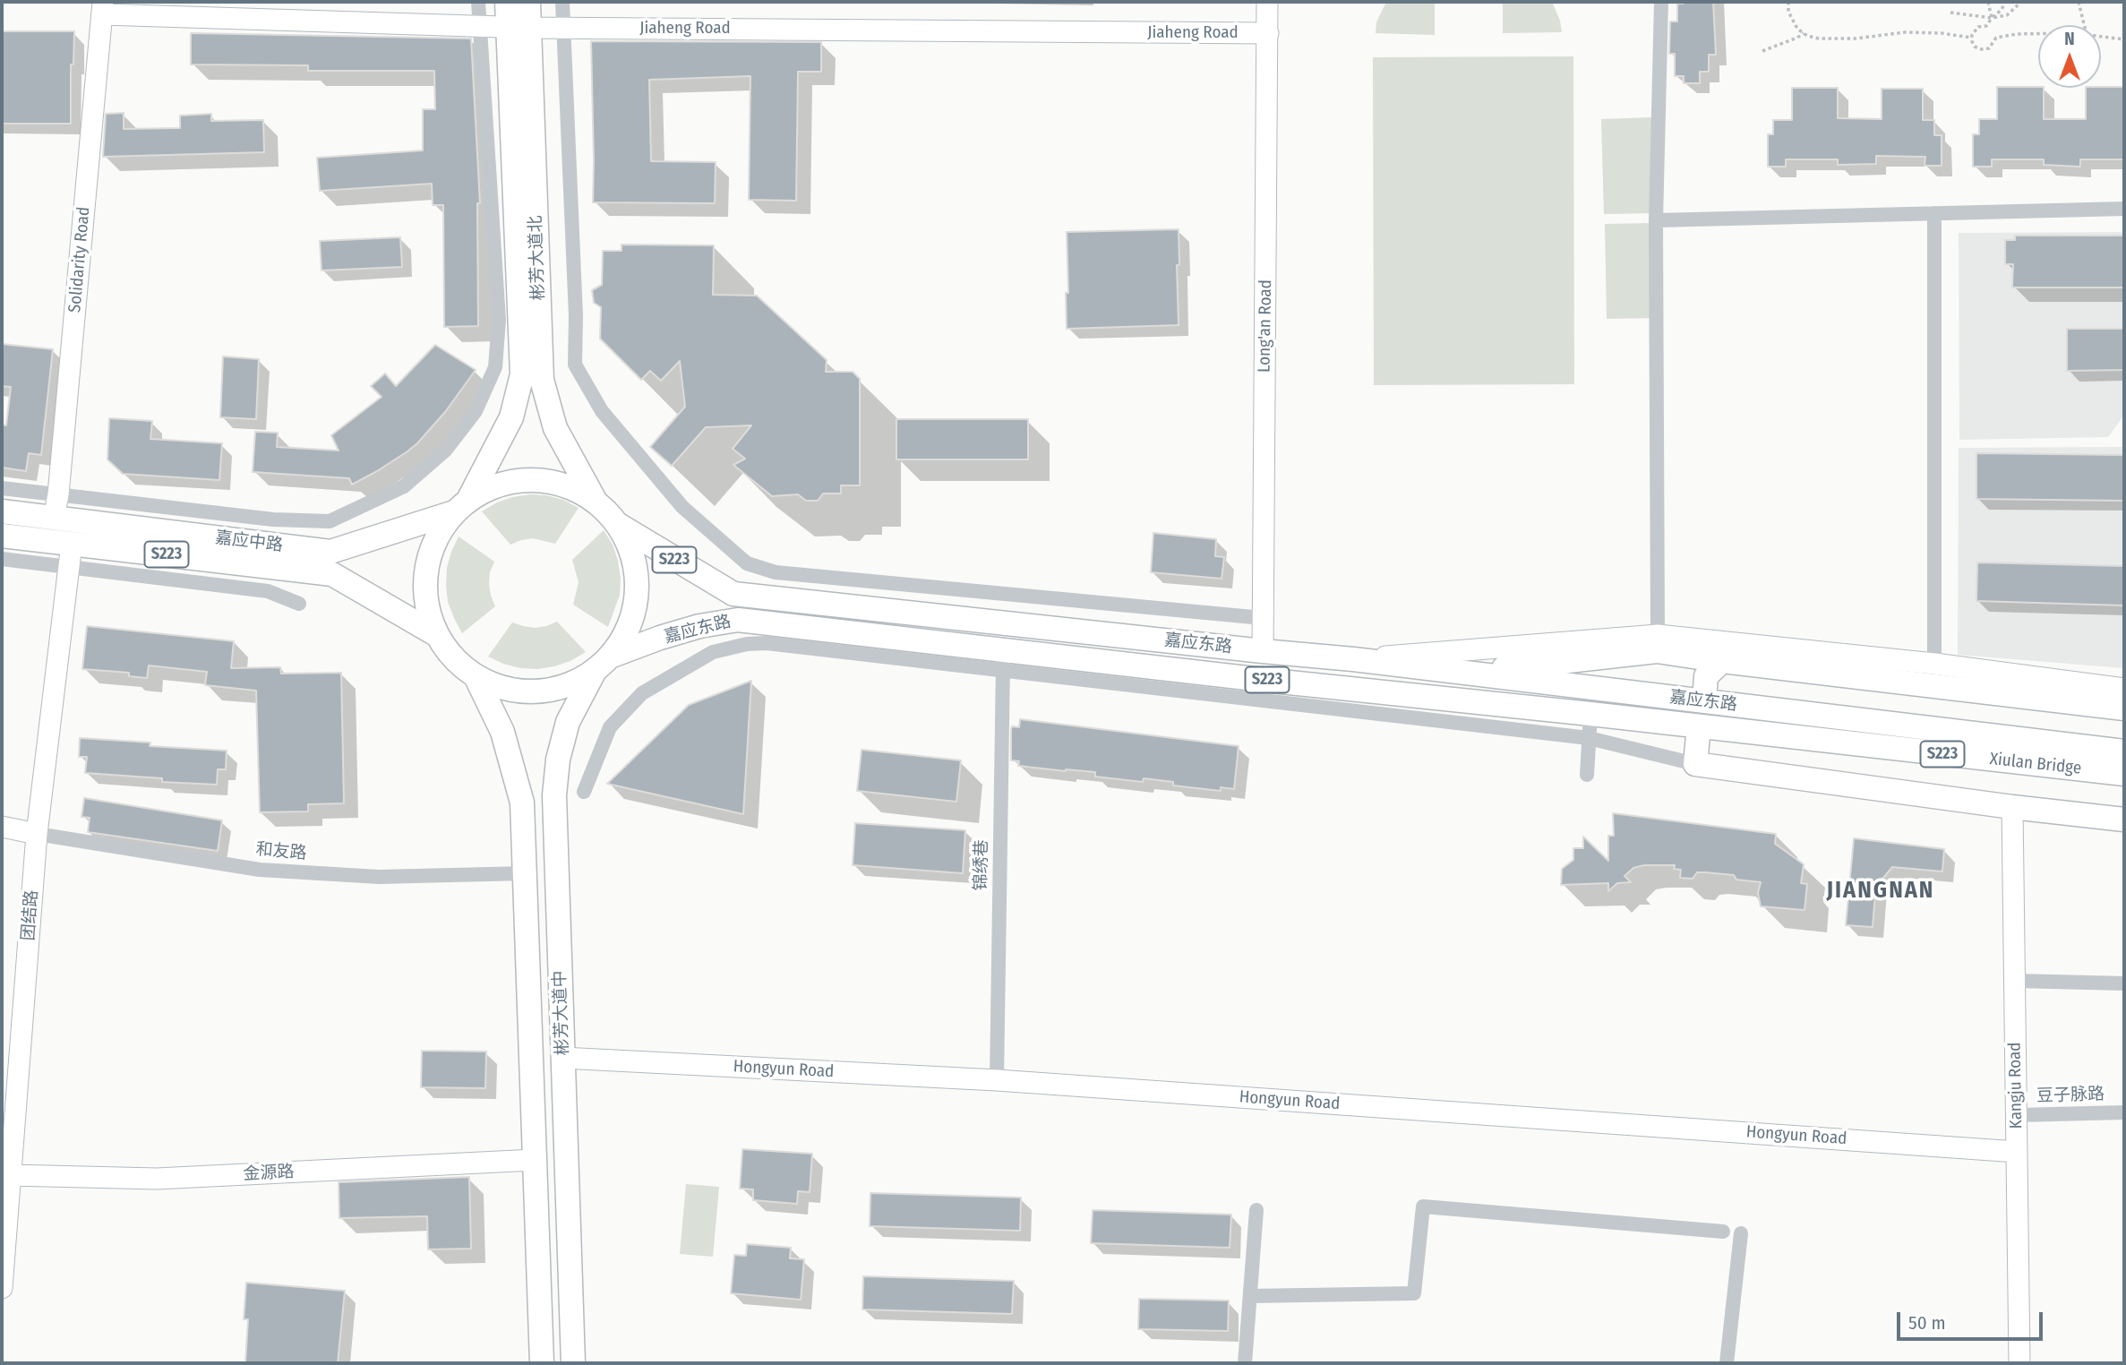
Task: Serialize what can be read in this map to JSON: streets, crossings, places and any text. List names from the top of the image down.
{
  "streets": {
    "main road": [
      "彬芳大道北",
      "嘉应中路",
      "S223",
      "嘉应东路",
      "Xiulan Bridge",
      "彬芳大道中"
    ],
    "street": [
      "Jiaheng Road",
      "Solidarity Road",
      "Long'an Road",
      "和友路",
      "锦绣巷",
      "团结路",
      "Hongyun Road",
      "Kangju Road",
      "豆子脉路",
      "金源路"
    ]
  },
  "crossings": [
    ["Jiaheng Road", "彬芳大道北"],
    ["Jiaheng Road", "Solidarity Road"],
    ["Jiaheng Road", "Long'an Road"],
    ["彬芳大道北", "嘉应中路"],
    ["彬芳大道北", "S223"],
    ["彬芳大道北", "嘉应东路"],
    ["彬芳大道北", "彬芳大道中"],
    ["Solidarity Road", "嘉应中路"],
    ["Long'an Road", "嘉应东路"],
    ["嘉应中路", "S223"],
    ["嘉应中路", "嘉应东路"],
    ["嘉应中路", "团结路"],
    ["嘉应中路", "彬芳大道中"],
    ["S223", "嘉应东路"],
    ["S223", "彬芳大道中"],
    ["嘉应东路", "Xiulan Bridge"],
    ["嘉应东路", "锦绣巷"],
    ["嘉应东路", "彬芳大道中"],
    ["和友路", "团结路"],
    ["和友路", "彬芳大道中"],
    ["锦绣巷", "Hongyun Road"],
    ["团结路", "金源路"],
    ["彬芳大道中", "Hongyun Road"],
    ["彬芳大道中", "金源路"],
    ["Hongyun Road", "Kangju Road"],
    ["Kangju Road", "豆子脉路"]
  ],
  "districts": ["JIANGNAN"],
  "scale_bar": "50 m",
  "north": "top"
}
